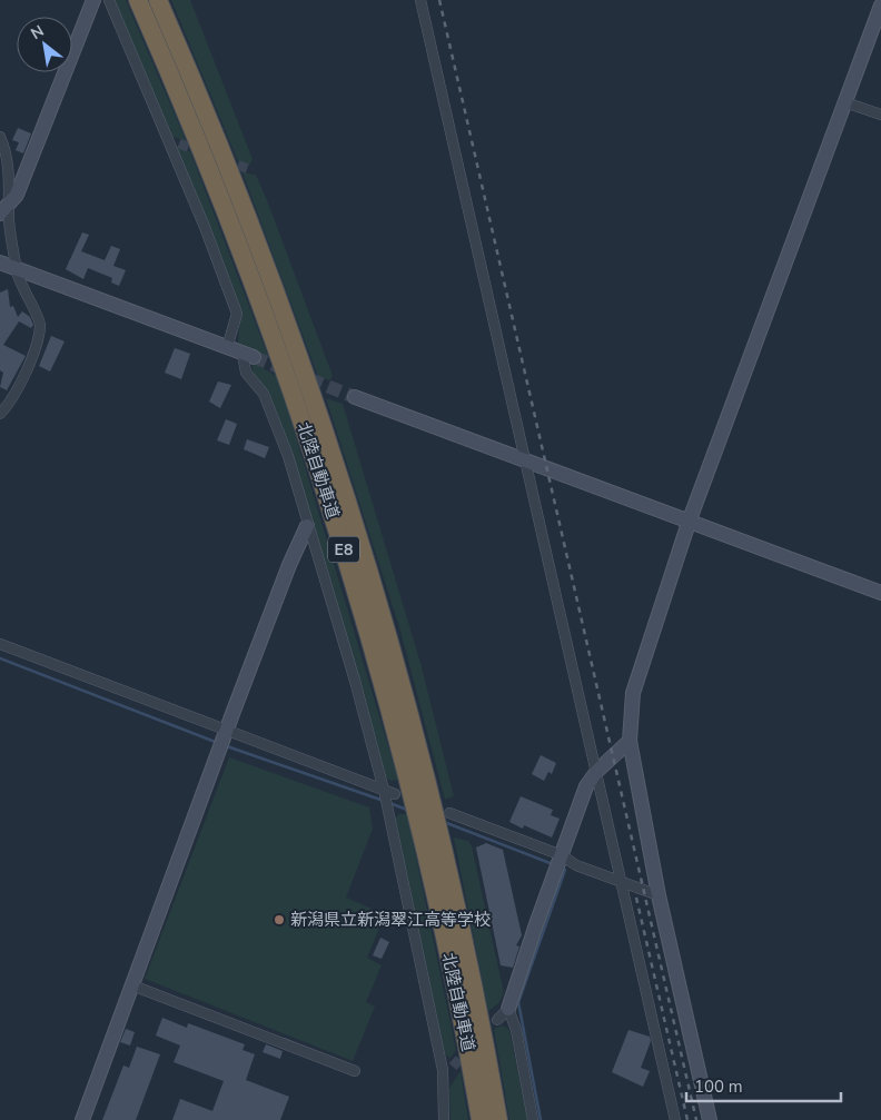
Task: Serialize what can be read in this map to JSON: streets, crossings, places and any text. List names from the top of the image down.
{
  "streets": {
    "highway": ["北陸自動車道", "E8"]
  },
  "places": ["新潟県立新潟翠江高等学校"],
  "scale_bar": "100 m",
  "north": "top left"
}
